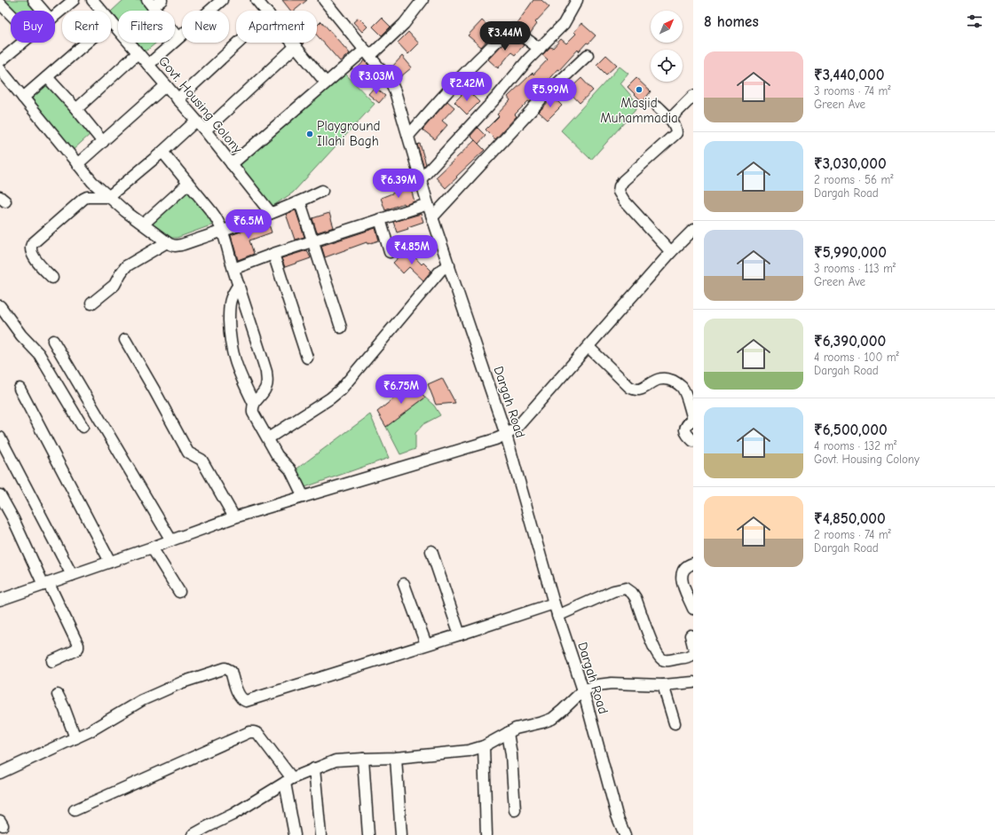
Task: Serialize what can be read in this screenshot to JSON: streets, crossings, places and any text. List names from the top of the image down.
{
  "streets": {
    "street": ["Govt. Housing Colony", "Dargah Road"]
  },
  "places": ["Masjid Muhammadia", "Playground Illahi Bagh"],
  "north": "top right",
  "page": {
    "heading": "8 homes",
    "chip": [
      "Buy",
      "Rent",
      "Filters",
      "New",
      "Apartment"
    ],
    "price": [
      "₹3.44M",
      "₹3.03M",
      "₹2.42M",
      "₹5.99M",
      "₹6.39M",
      "₹6.5M",
      "₹4.85M",
      "₹6.75M"
    ],
    "list": [
      {
        "name": "₹3,440,000",
        "note": "3 rooms · 74 m² · Green Ave"
      },
      {
        "name": "₹3,030,000",
        "note": "2 rooms · 56 m² · Dargah Road"
      },
      {
        "name": "₹5,990,000",
        "note": "3 rooms · 113 m² · Green Ave"
      },
      {
        "name": "₹6,390,000",
        "note": "4 rooms · 100 m² · Dargah Road"
      },
      {
        "name": "₹6,500,000",
        "note": "4 rooms · 132 m² · Govt. Housing Colony"
      },
      {
        "name": "₹4,850,000",
        "note": "2 rooms · 74 m² · Dargah Road"
      }
    ]
  }
}
